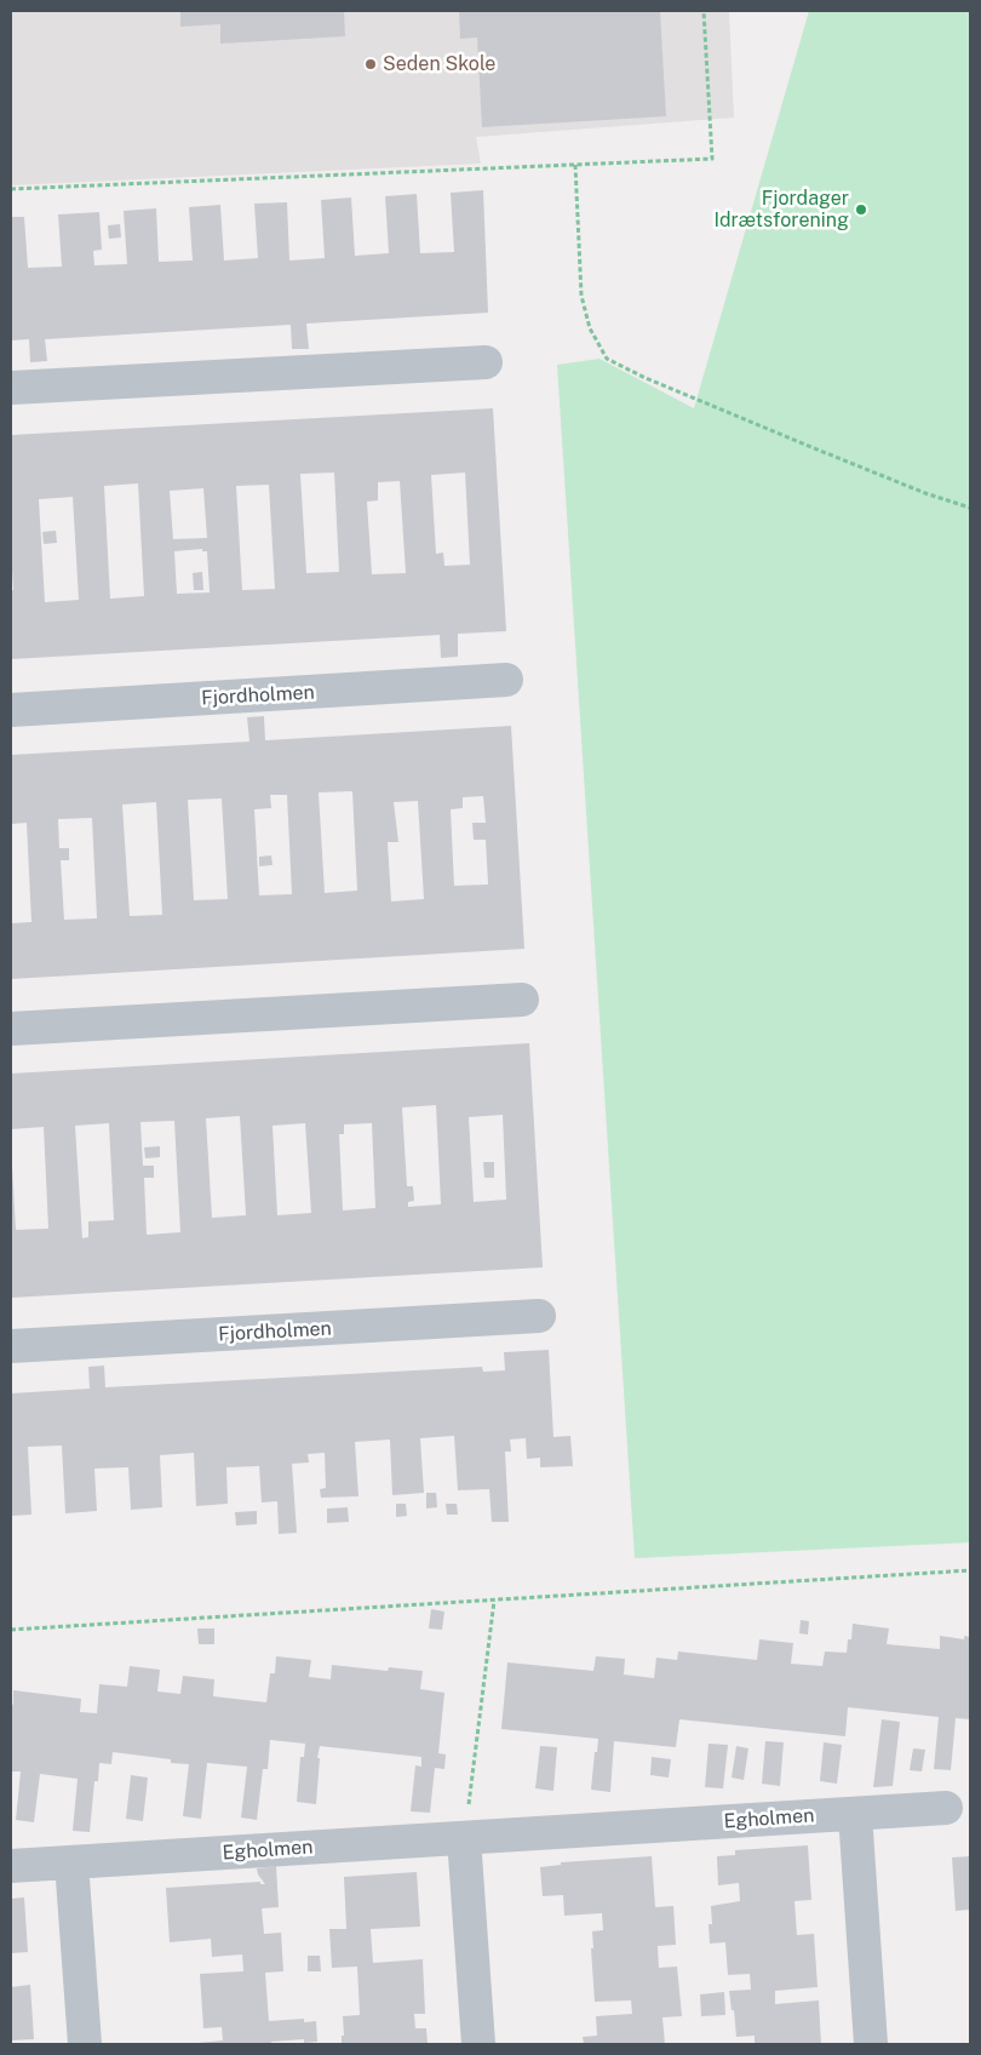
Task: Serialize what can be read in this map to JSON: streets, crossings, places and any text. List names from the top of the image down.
{
  "streets": {
    "street": ["Fjordholmen", "Egholmen"]
  },
  "places": ["Seden Skole", "Fjordager Idrætsforening"]
}
